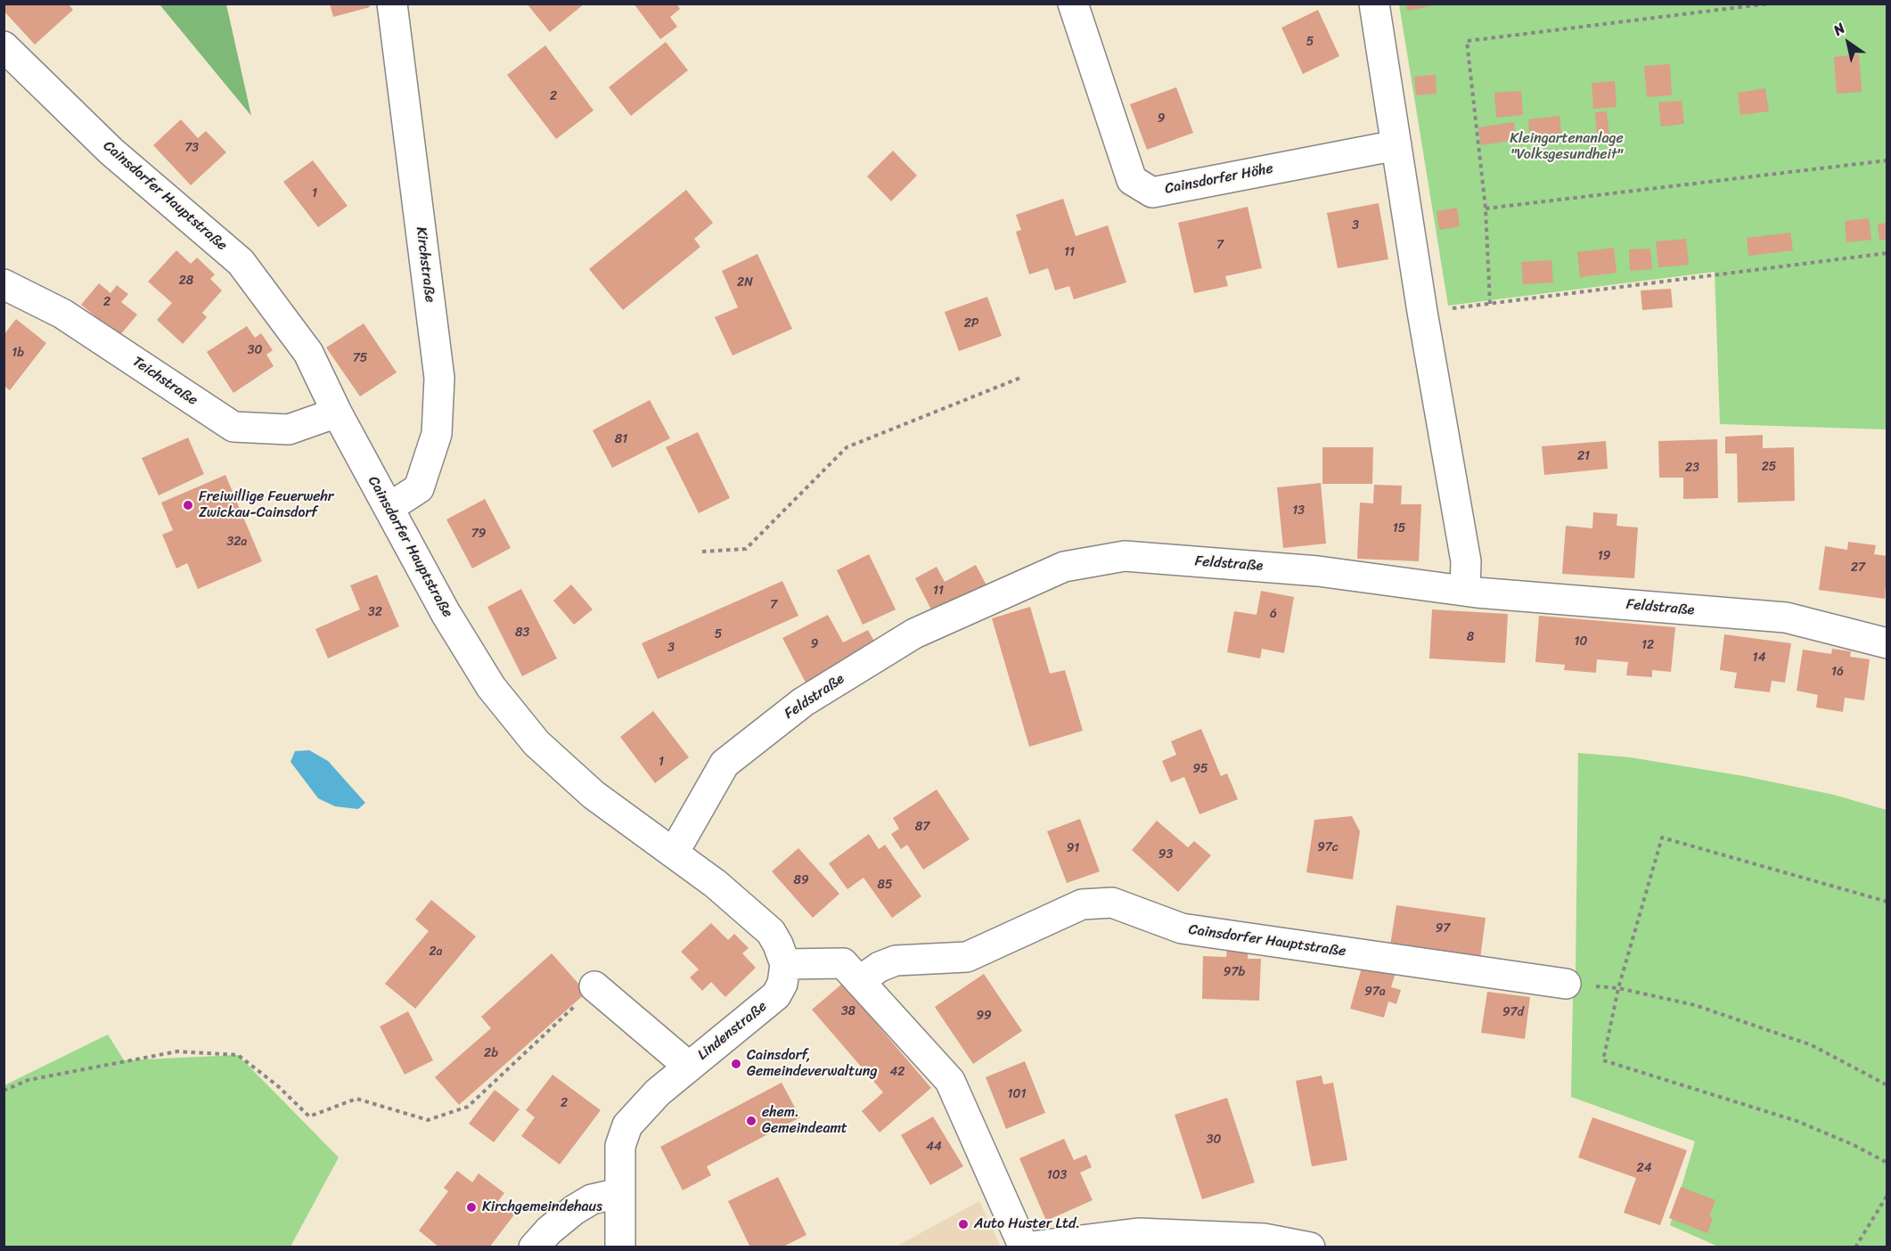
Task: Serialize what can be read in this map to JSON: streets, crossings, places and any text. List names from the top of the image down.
{
  "streets": {
    "street": [
      "Cainsdorfer Höhe",
      "Cainsdorfer Hauptstraße",
      "Kirchstraße",
      "Teichstraße",
      "Feldstraße",
      "Lindenstraße"
    ]
  },
  "crossings": [
    ["Cainsdorfer Hauptstraße", "Kirchstraße"],
    ["Cainsdorfer Hauptstraße", "Teichstraße"],
    ["Cainsdorfer Hauptstraße", "Feldstraße"],
    ["Cainsdorfer Hauptstraße", "Lindenstraße"]
  ],
  "parks": ["Kleingartenanlage \"Volksgesundheit\""],
  "places": [
    "Freiwillige Feuerwehr Zwickau-Cainsdorf",
    "Cainsdorf, Gemeindeverwaltung",
    "ehem. Gemeindeamt",
    "Kirchgemeindehaus",
    "Auto Huster Ltd."
  ],
  "house_numbers": [
    "5",
    "2",
    "9",
    "73",
    "1",
    "3",
    "7",
    "11",
    "28",
    "2N",
    "2",
    "2P",
    "30",
    "1b",
    "75",
    "81",
    "21",
    "25",
    "23",
    "13",
    "15",
    "79",
    "32a",
    "19",
    "27",
    "11",
    "7",
    "32",
    "6",
    "83",
    "5",
    "8",
    "10",
    "9",
    "12",
    "3",
    "14",
    "16",
    "1",
    "95",
    "87",
    "97c",
    "91",
    "93",
    "89",
    "85",
    "97",
    "2a",
    "97b",
    "97a",
    "38",
    "97d",
    "99",
    "2b",
    "42",
    "101",
    "2",
    "30",
    "44",
    "24",
    "103"
  ],
  "north": "top left"
}
